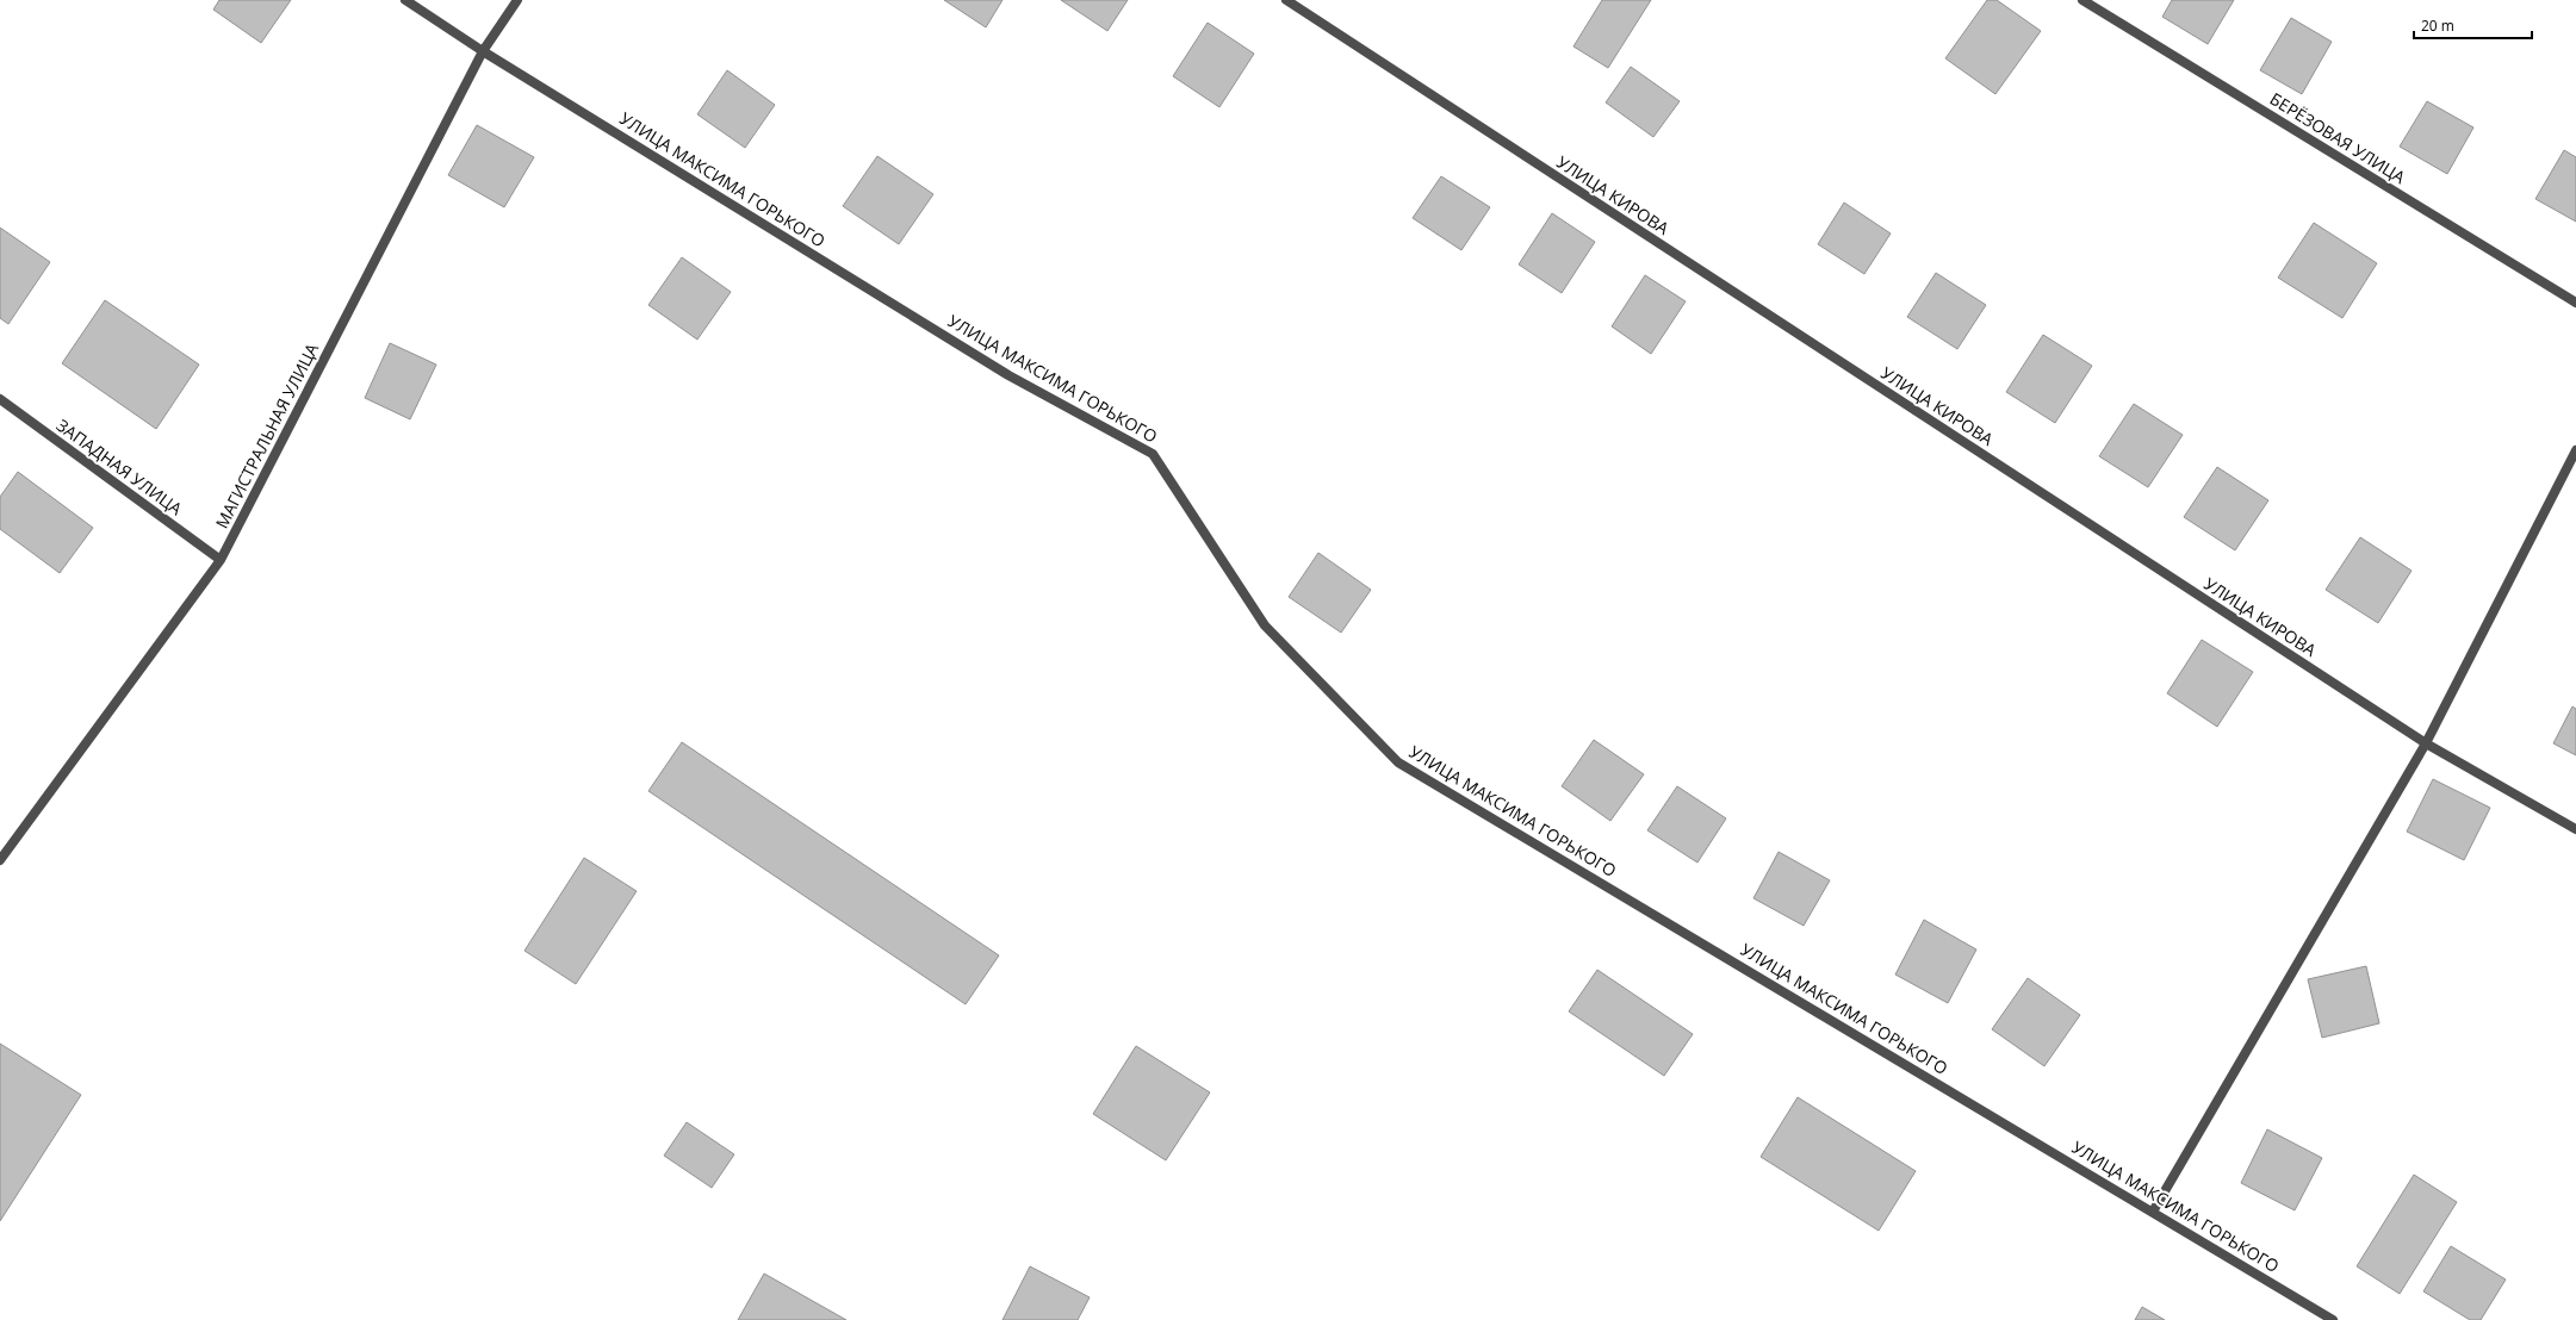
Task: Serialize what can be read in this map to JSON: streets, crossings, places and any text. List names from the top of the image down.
{
  "streets": {
    "street": [
      "БЕРЁЗОВАЯ УЛИЦА",
      "УЛИЦА МАКСИМА ГОРЬКОГО",
      "УЛИЦА КИРОВА",
      "МАГИСТРАЛЬНАЯ УЛИЦА",
      "ЗАПАДНАЯ УЛИЦА"
    ]
  },
  "crossings": [
    ["УЛИЦА МАКСИМА ГОРЬКОГО", "МАГИСТРАЛЬНАЯ УЛИЦА"],
    ["МАГИСТРАЛЬНАЯ УЛИЦА", "ЗАПАДНАЯ УЛИЦА"]
  ],
  "scale_bar": "20 m"
}
